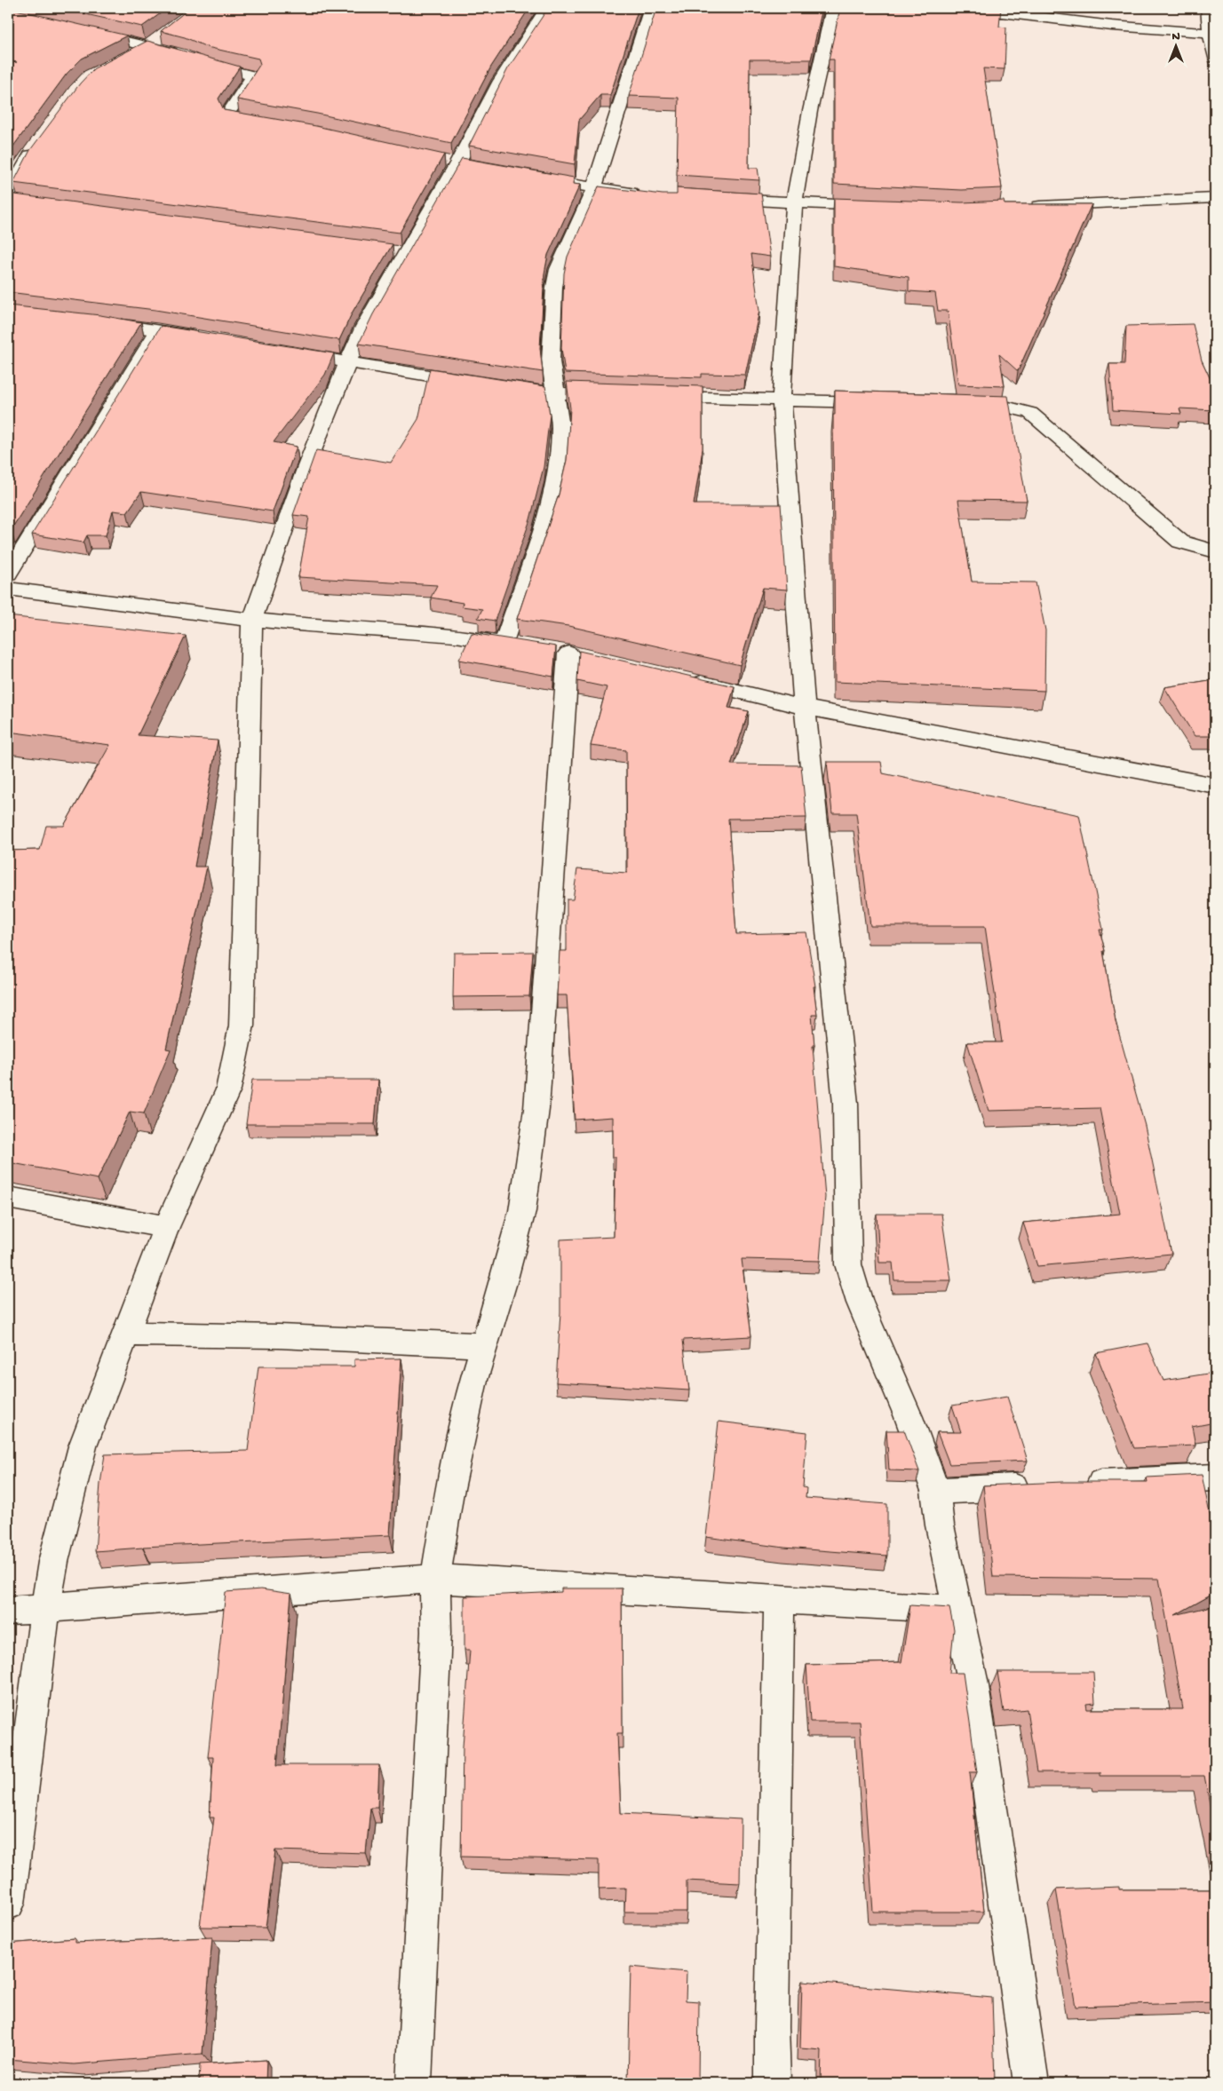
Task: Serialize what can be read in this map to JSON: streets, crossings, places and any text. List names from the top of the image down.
{
  "north": "top"
}
